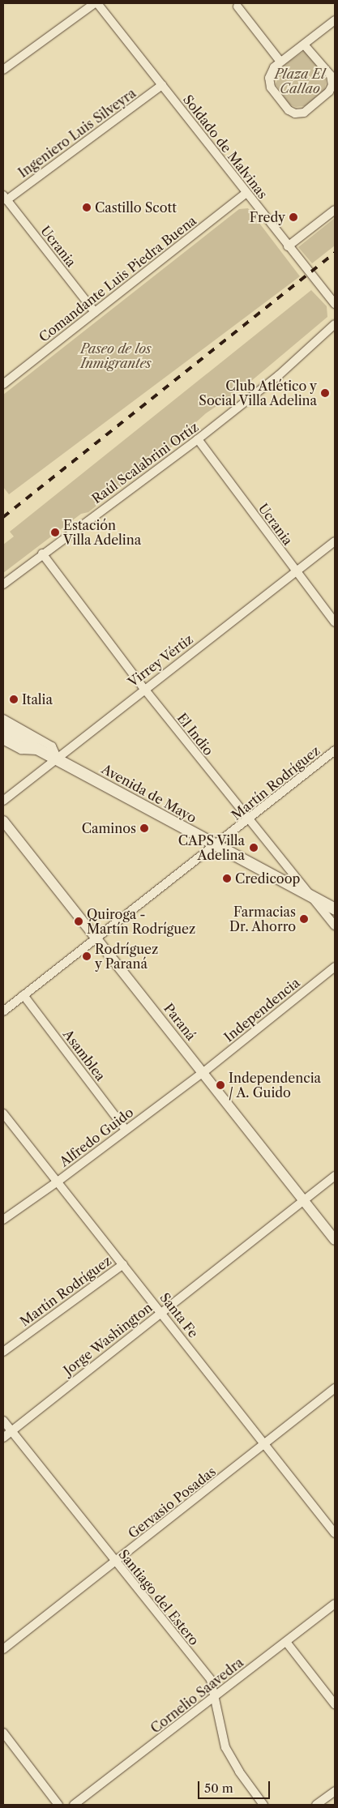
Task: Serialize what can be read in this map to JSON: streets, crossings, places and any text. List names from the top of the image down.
{
  "streets": {
    "main road": ["Avenida de Mayo"],
    "street": [
      "Ingeniero Luis Silveyra",
      "Soldado de Malvinas",
      "Ucrania",
      "Comandante Luis Piedra Buena",
      "Raúl Scalabrini Ortíz",
      "Virrey Vértiz",
      "El Indio",
      "Martín Rodríguez",
      "Independencia",
      "Paraná",
      "Asamblea",
      "Alfredo Guido",
      "Santa Fe",
      "Jorge Washington",
      "Gervasio Posadas",
      "Santiago del Estero",
      "Cornelio Saavedra"
    ]
  },
  "crossings": [
    ["Ingeniero Luis Silveyra", "Soldado de Malvinas"],
    ["Ingeniero Luis Silveyra", "Ucrania"],
    ["Soldado de Malvinas", "Comandante Luis Piedra Buena"],
    ["Ucrania", "Comandante Luis Piedra Buena"],
    ["Ucrania", "Raúl Scalabrini Ortíz"],
    ["Ucrania", "Virrey Vértiz"],
    ["Raúl Scalabrini Ortíz", "El Indio"],
    ["Virrey Vértiz", "El Indio"],
    ["Virrey Vértiz", "Avenida de Mayo"],
    ["El Indio", "Martín Rodríguez"],
    ["El Indio", "Avenida de Mayo"],
    ["Martín Rodríguez", "Avenida de Mayo"],
    ["Martín Rodríguez", "Paraná"],
    ["Martín Rodríguez", "Asamblea"],
    ["Martín Rodríguez", "Santa Fe"],
    ["Independencia", "Paraná"],
    ["Independencia", "Alfredo Guido"],
    ["Paraná", "Alfredo Guido"],
    ["Paraná", "Jorge Washington"],
    ["Asamblea", "Alfredo Guido"],
    ["Alfredo Guido", "Santa Fe"],
    ["Santa Fe", "Jorge Washington"],
    ["Santa Fe", "Gervasio Posadas"],
    ["Jorge Washington", "Santiago del Estero"],
    ["Gervasio Posadas", "Santiago del Estero"],
    ["Santiago del Estero", "Cornelio Saavedra"]
  ],
  "parks": ["Plaza El Callao", "Paseo de los Inmigrantes"],
  "places": [
    "Castillo Scott",
    "Fredy",
    "Club Atlético y Social Villa Adelina",
    "Estación Villa Adelina",
    "Italia",
    "Caminos",
    "CAPS Villa Adelina",
    "Credicoop",
    "Farmacias Dr. Ahorro",
    "Quiroga - Martín Rodríguez",
    "Rodríguez y Paraná",
    "Independencia / A. Guido"
  ],
  "scale_bar": "50 m"
}
